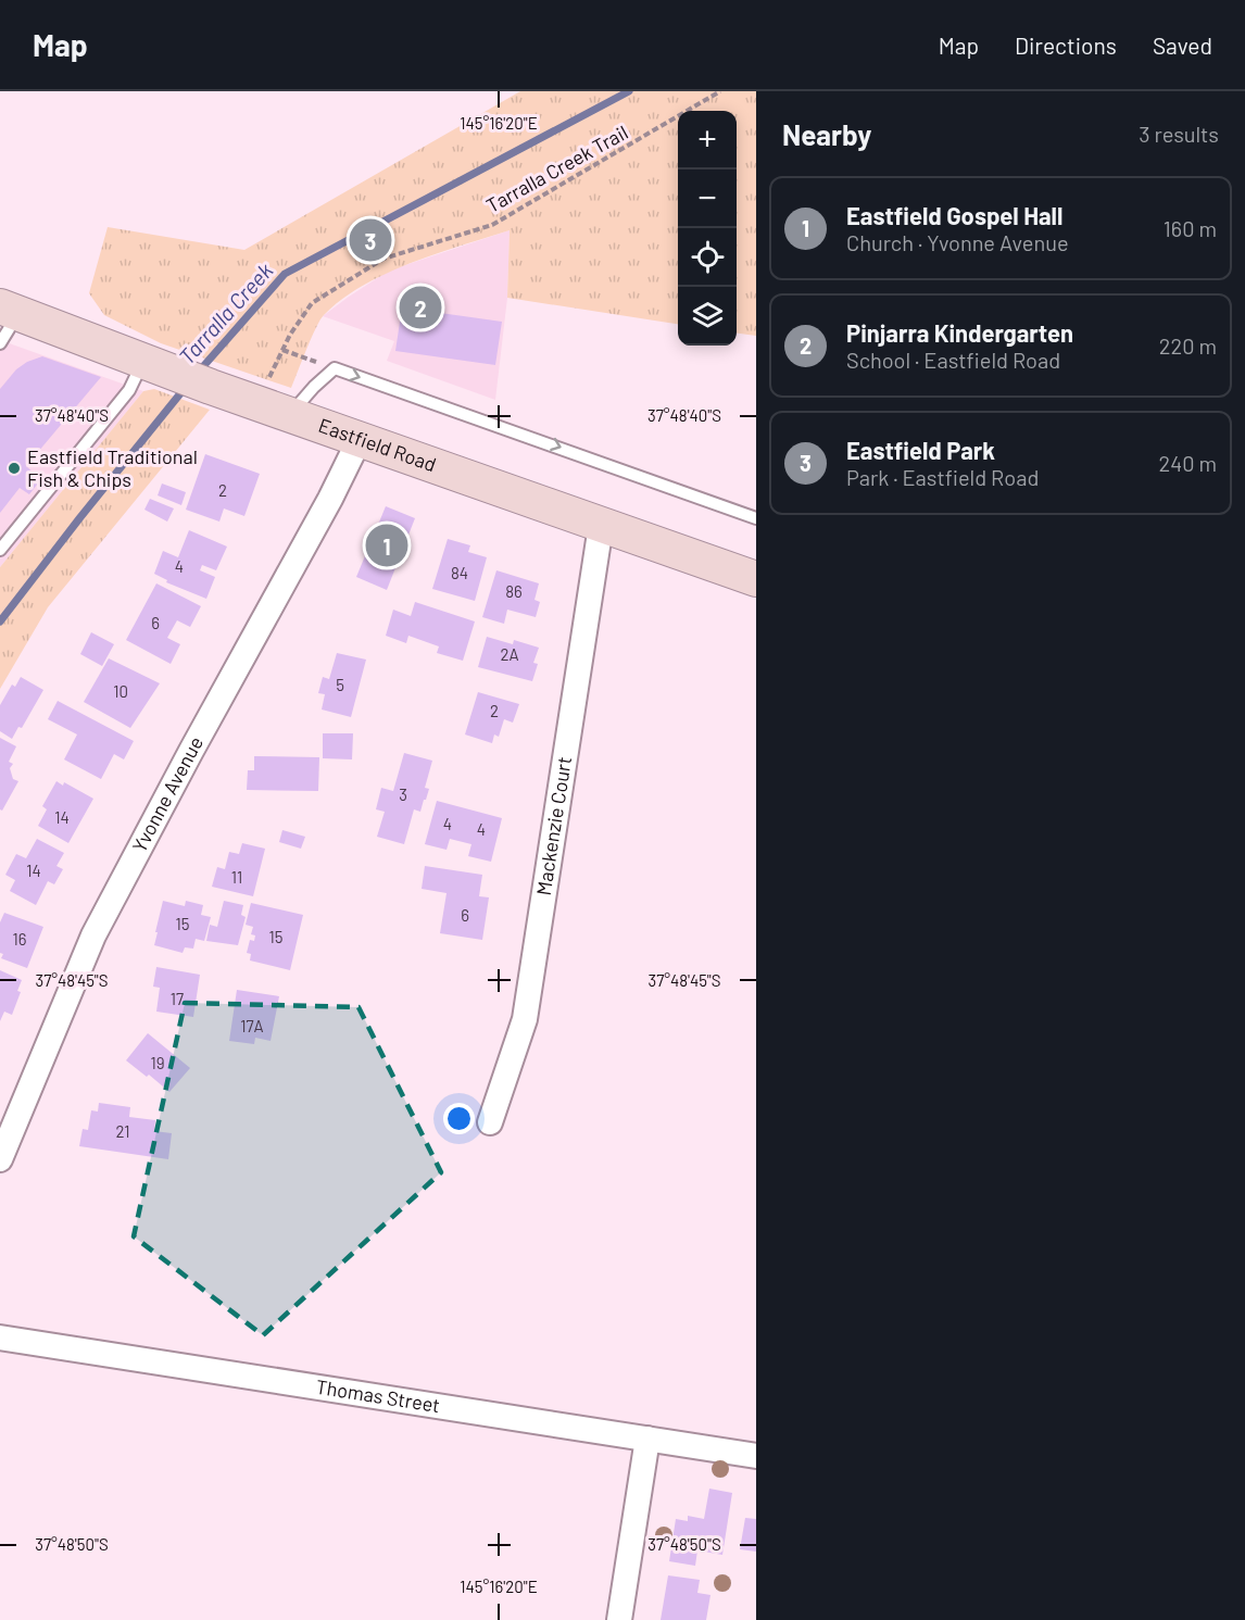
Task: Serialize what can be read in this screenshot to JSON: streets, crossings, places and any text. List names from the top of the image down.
{
  "streets": {
    "main road": ["Eastfield Road"],
    "street": ["Yvonne Avenue", "Mackenzie Court", "Thomas Street"],
    "path": ["Tarralla Creek Trail"]
  },
  "crossings": [
    ["Eastfield Road", "Yvonne Avenue"],
    ["Eastfield Road", "Mackenzie Court"]
  ],
  "water": ["Tarralla Creek"],
  "places": ["Eastfield Traditional Fish & Chips"],
  "house_numbers": [
    "2",
    "4",
    "84",
    "86",
    "6",
    "2A",
    "5",
    "10",
    "2",
    "3",
    "14",
    "4",
    "4",
    "14",
    "11",
    "6",
    "15",
    "15",
    "16",
    "17",
    "17A",
    "19",
    "21"
  ],
  "page": {
    "header": "Map",
    "nav": ["Map", "Directions", "Saved"],
    "heading": ["Nearby", "3 results"],
    "map_buttons": ["+", "−"],
    "list": [
      {
        "mark": "1",
        "name": "Eastfield Gospel Hall",
        "note": "Church · Yvonne Avenue",
        "value": "160 m"
      },
      {
        "mark": "2",
        "name": "Pinjarra Kindergarten",
        "note": "School · Eastfield Road",
        "value": "220 m"
      },
      {
        "mark": "3",
        "name": "Eastfield Park",
        "note": "Park · Eastfield Road",
        "value": "240 m"
      }
    ],
    "pins": ["3", "2", "1"]
  },
  "coordinates": [
    "145°16'20\"E",
    "37°48'40\"S",
    "37°48'45\"S",
    "37°48'50\"S"
  ]
}
